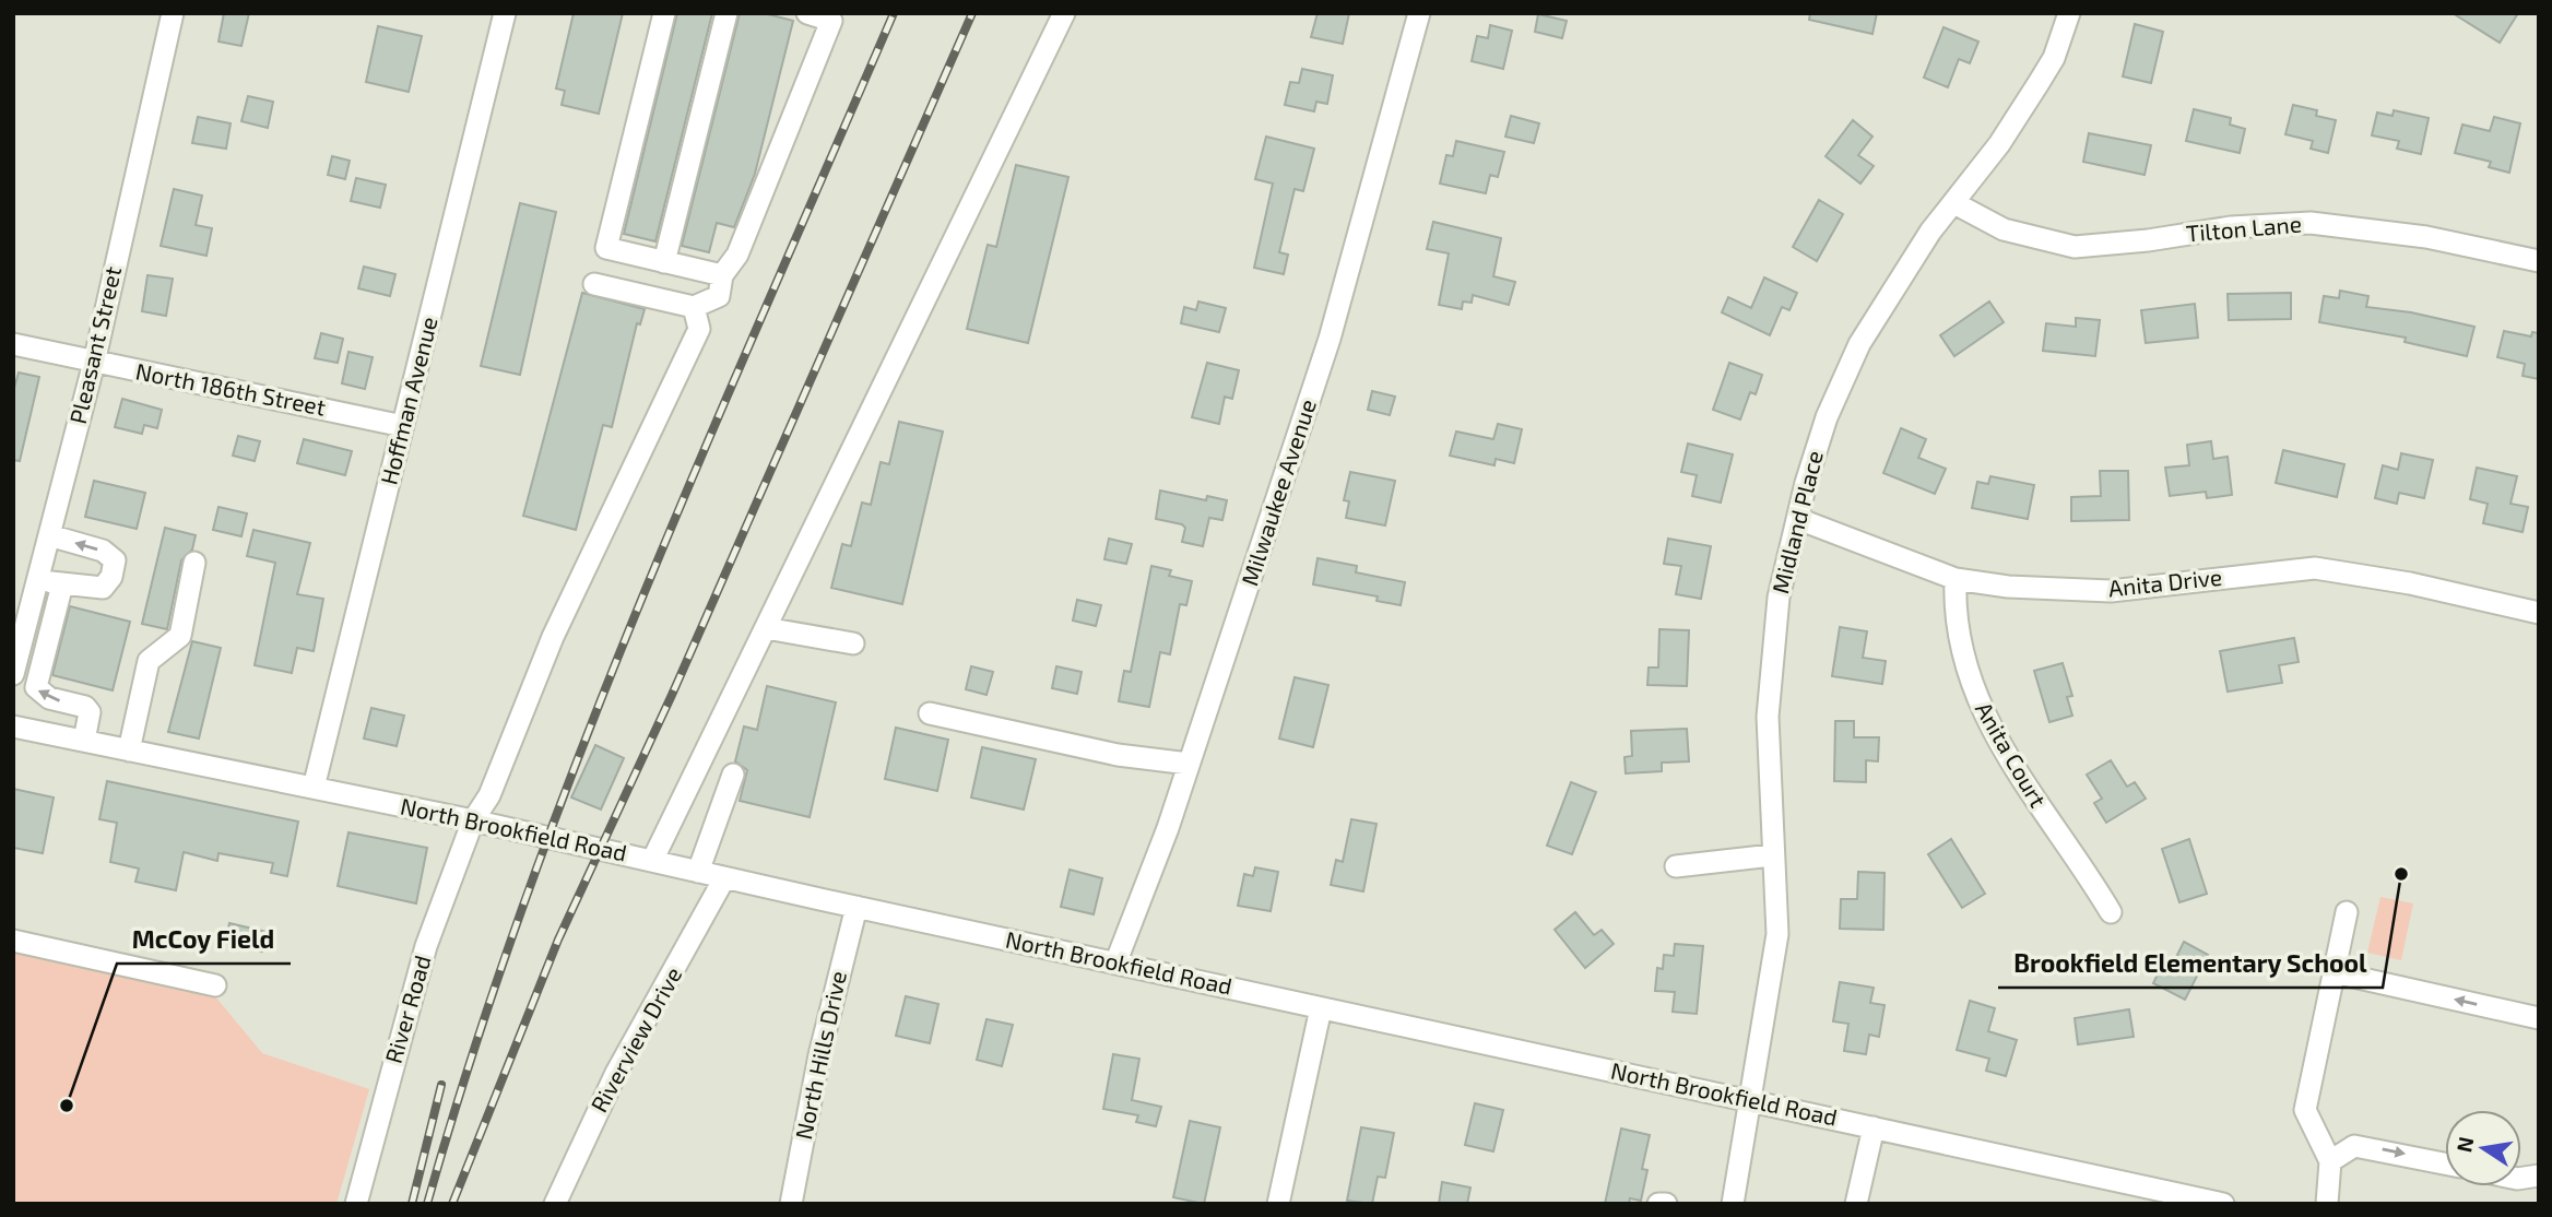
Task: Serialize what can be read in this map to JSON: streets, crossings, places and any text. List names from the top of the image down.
{
  "streets": {
    "street": [
      "Tilton Lane",
      "Pleasant Street",
      "North 186th Street",
      "Hoffman Avenue",
      "Milwaukee Avenue",
      "Midland Place",
      "Anita Drive",
      "Anita Court",
      "North Brookfield Road",
      "River Road",
      "Riverview Drive",
      "North Hills Drive"
    ]
  },
  "crossings": [
    ["Tilton Lane", "Midland Place"],
    ["Pleasant Street", "North 186th Street"],
    ["North 186th Street", "Hoffman Avenue"],
    ["Hoffman Avenue", "North Brookfield Road"],
    ["Milwaukee Avenue", "North Brookfield Road"],
    ["Midland Place", "Anita Drive"],
    ["Midland Place", "North Brookfield Road"],
    ["Anita Drive", "Anita Court"],
    ["North Brookfield Road", "River Road"],
    ["North Brookfield Road", "Riverview Drive"],
    ["North Brookfield Road", "North Hills Drive"]
  ],
  "places": ["Brookfield Elementary School", "McCoy Field"],
  "north": "left"
}
